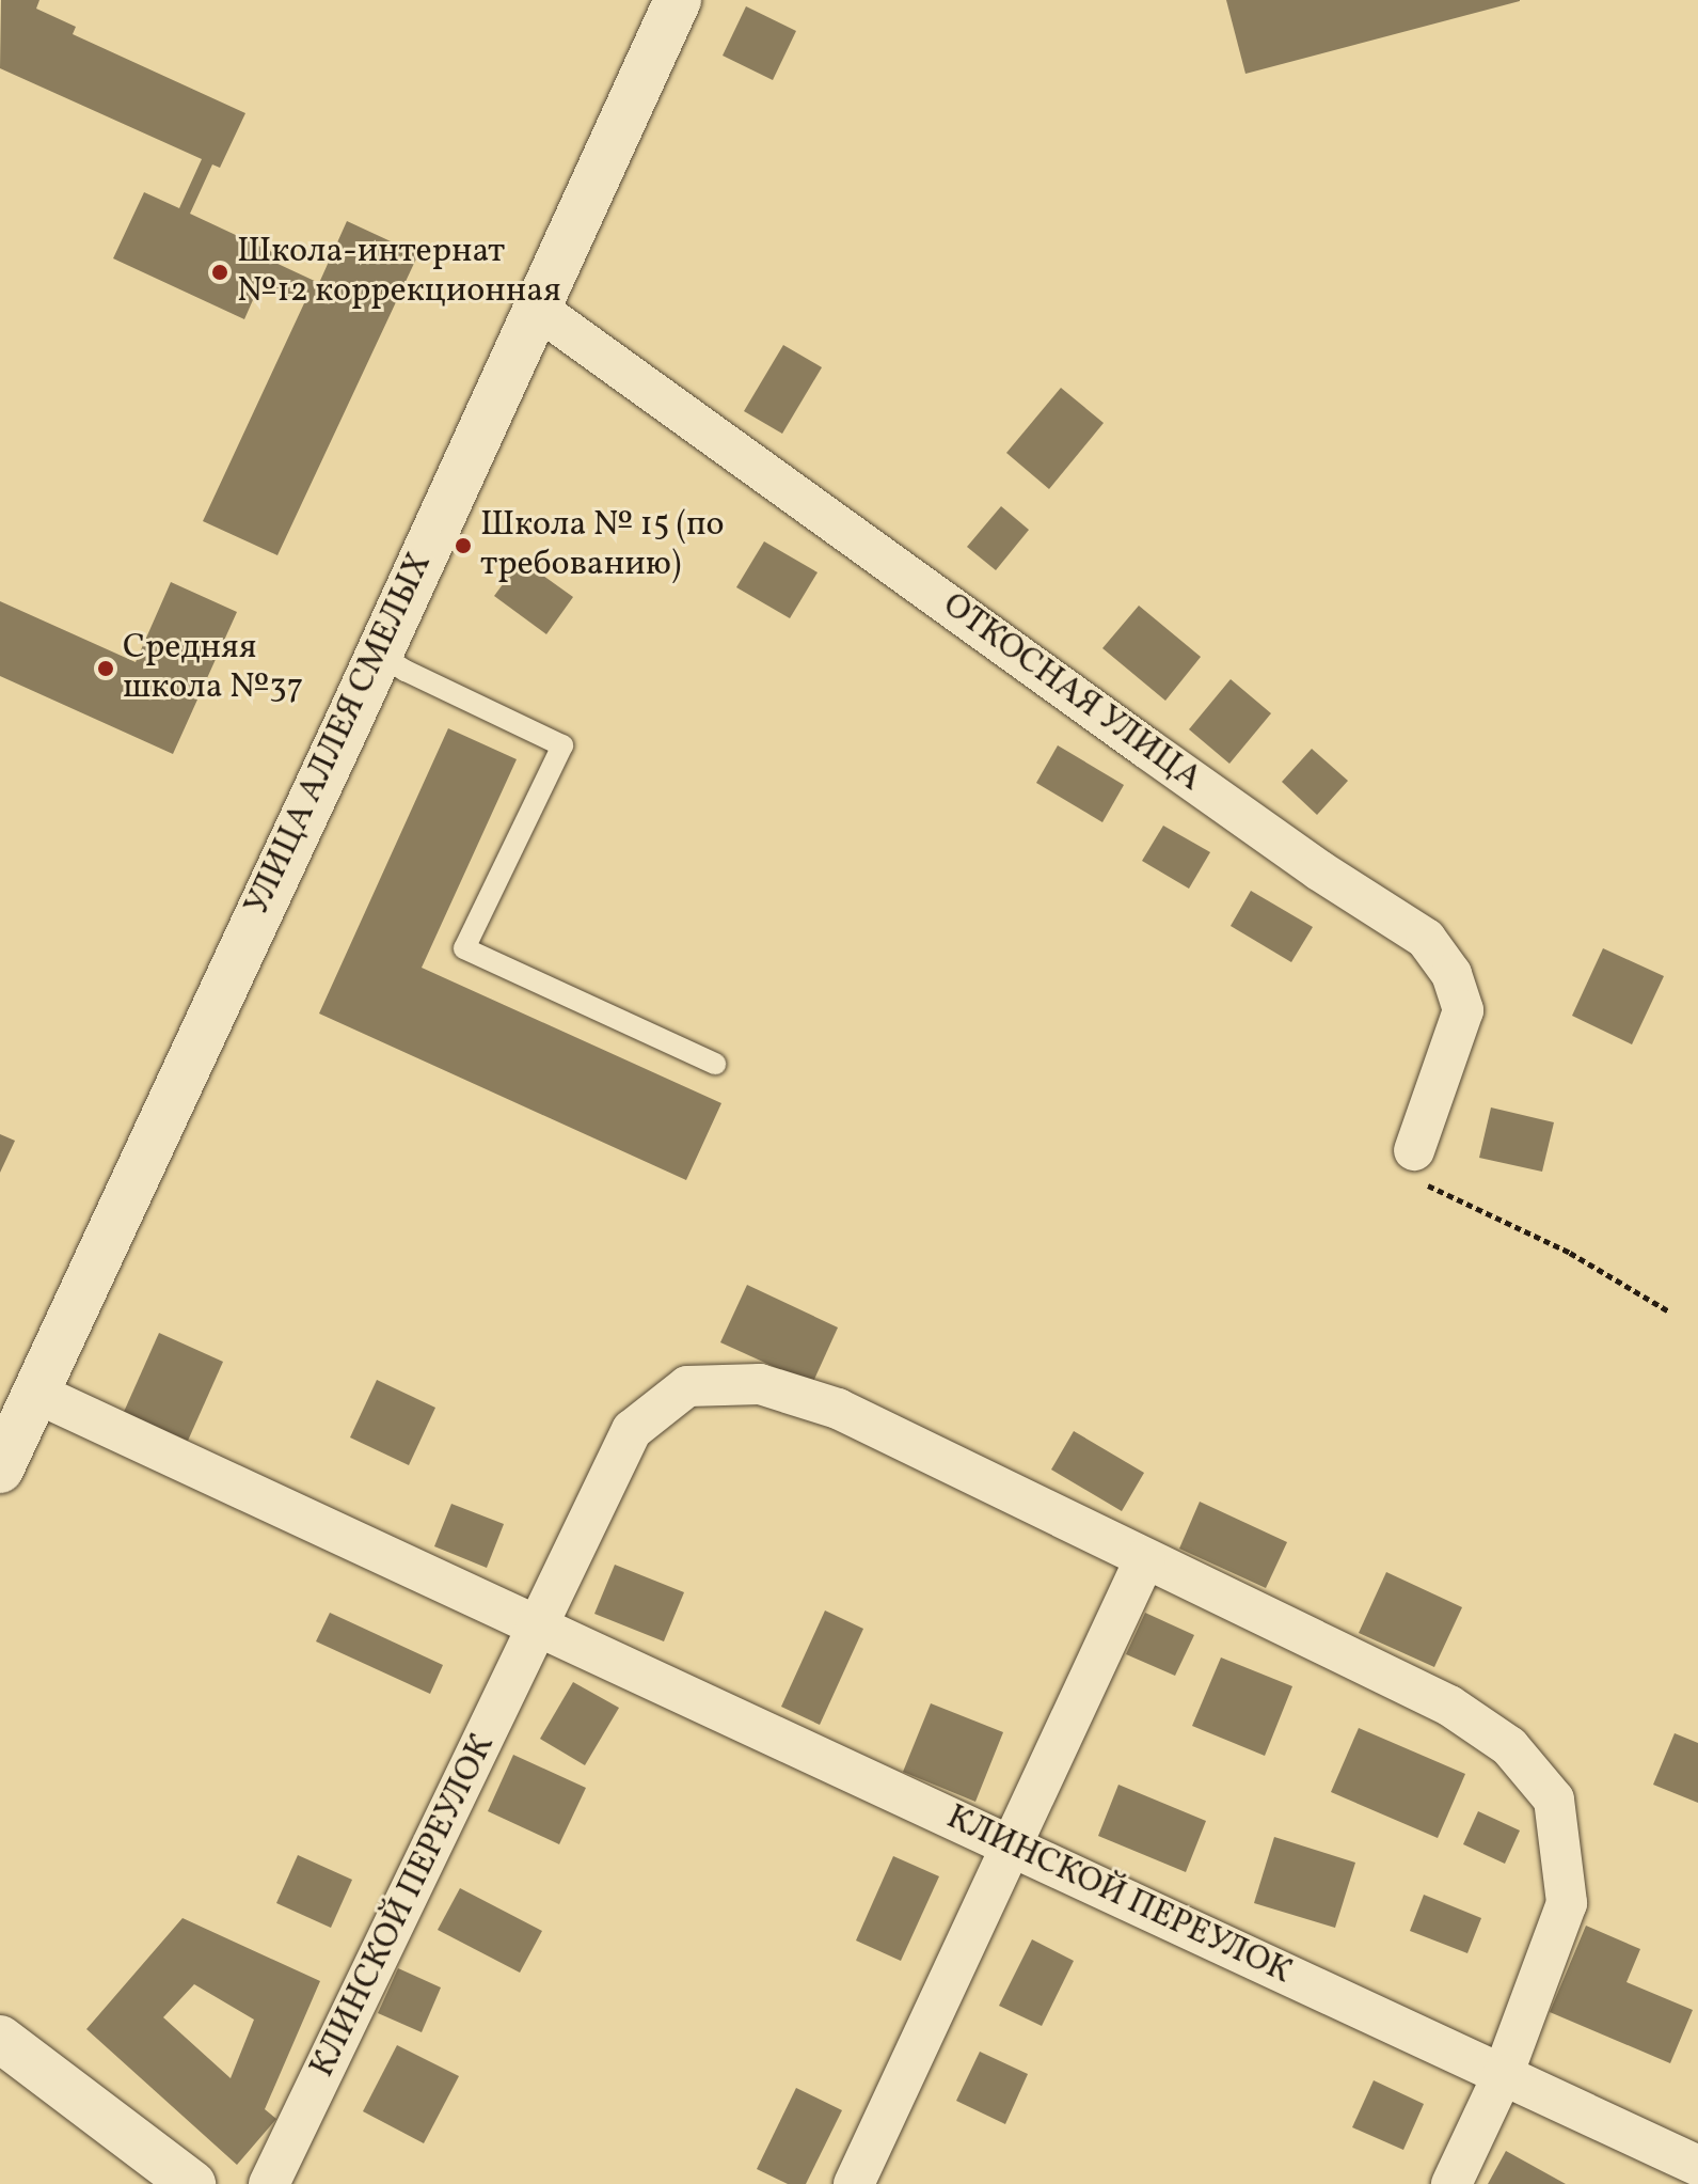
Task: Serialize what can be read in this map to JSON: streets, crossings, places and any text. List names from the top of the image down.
{
  "streets": {
    "main road": ["УЛИЦА АЛЛЕЯ СМЕЛЫХ"],
    "street": ["ОТКОСНАЯ УЛИЦА", "КЛИНСКОЙ ПЕРЕУЛОК"]
  },
  "crossings": [
    ["ОТКОСНАЯ УЛИЦА", "УЛИЦА АЛЛЕЯ СМЕЛЫХ"],
    ["УЛИЦА АЛЛЕЯ СМЕЛЫХ", "КЛИНСКОЙ ПЕРЕУЛОК"]
  ],
  "places": ["Школа-интернат №12 коррекционная", "Школа № 15 (по требованию)", "Средняя школа №37"]
}
